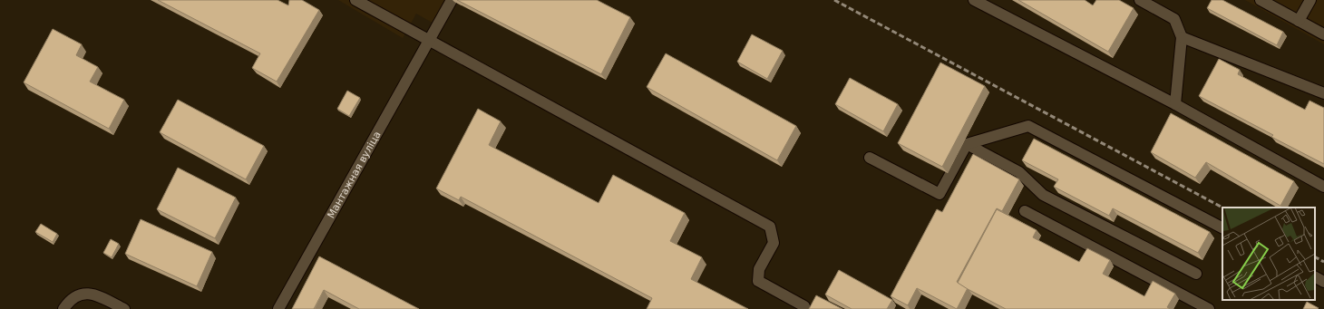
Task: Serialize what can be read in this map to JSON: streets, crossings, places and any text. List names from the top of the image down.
{
  "streets": {
    "street": ["Мантажная вуліца"]
  }
}
